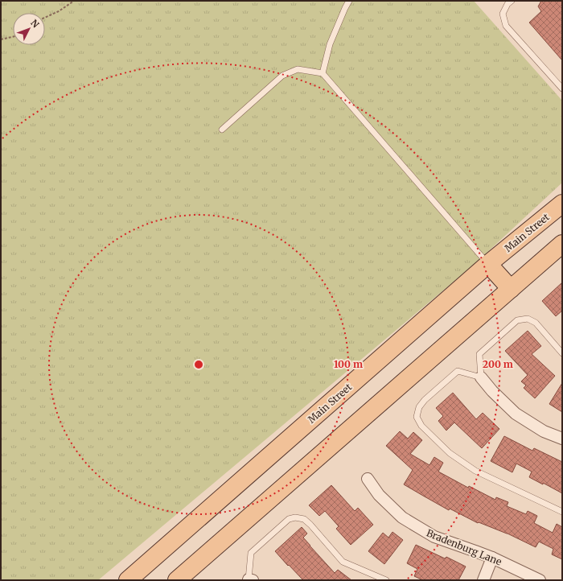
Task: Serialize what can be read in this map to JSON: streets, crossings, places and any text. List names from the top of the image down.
{
  "streets": {
    "main road": ["Main Street"],
    "street": ["Bradenburg Lane"]
  },
  "north": "top right",
  "rings": ["100 m", "200 m"]
}
